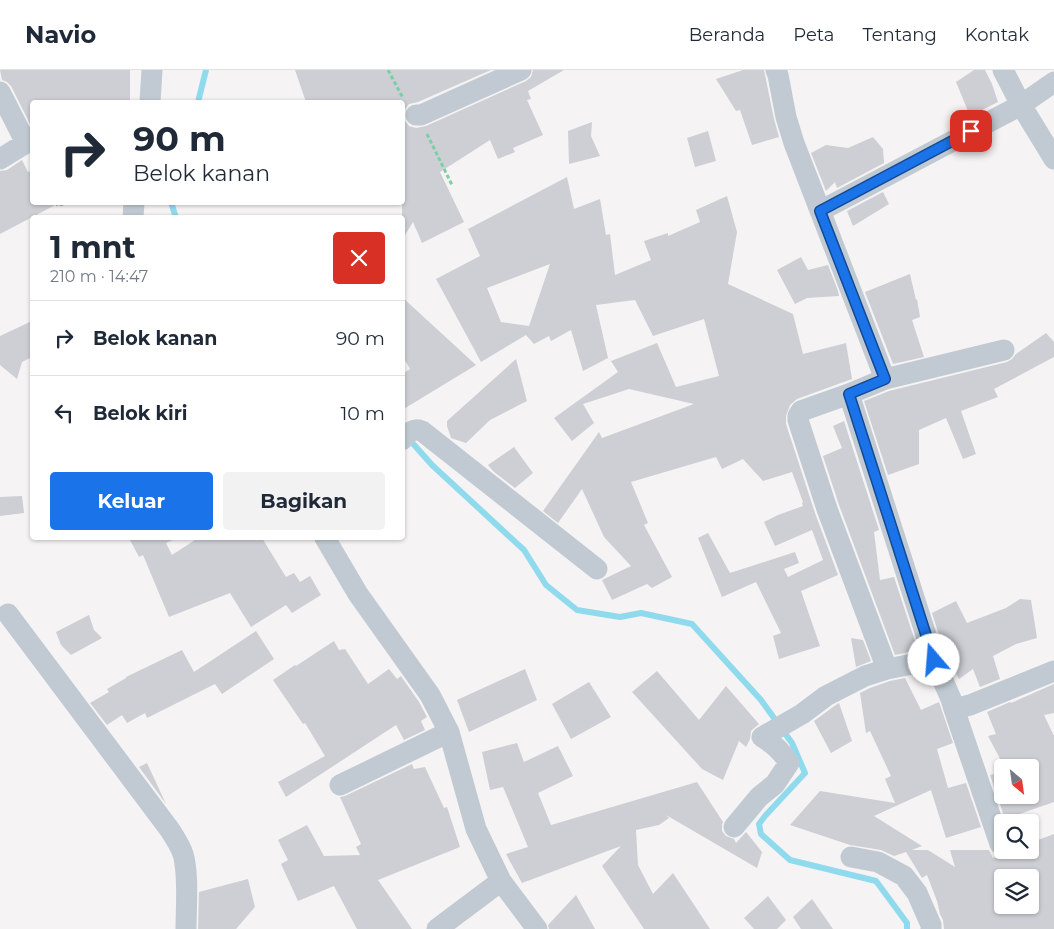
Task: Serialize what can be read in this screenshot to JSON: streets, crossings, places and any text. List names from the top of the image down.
{
  "north": "bottom right",
  "page": {
    "header": "Navio",
    "nav": [
      "Beranda",
      "Peta",
      "Tentang",
      "Kontak"
    ],
    "turn": ["90 m", "Belok kanan"],
    "heading": ["1 mnt", "210 m · 14:47"],
    "list": [
      {
        "name": "Belok kanan",
        "value": "90 m"
      },
      {
        "name": "Belok kiri",
        "value": "10 m"
      }
    ],
    "buttons": ["Keluar", "Bagikan"]
  }
}
